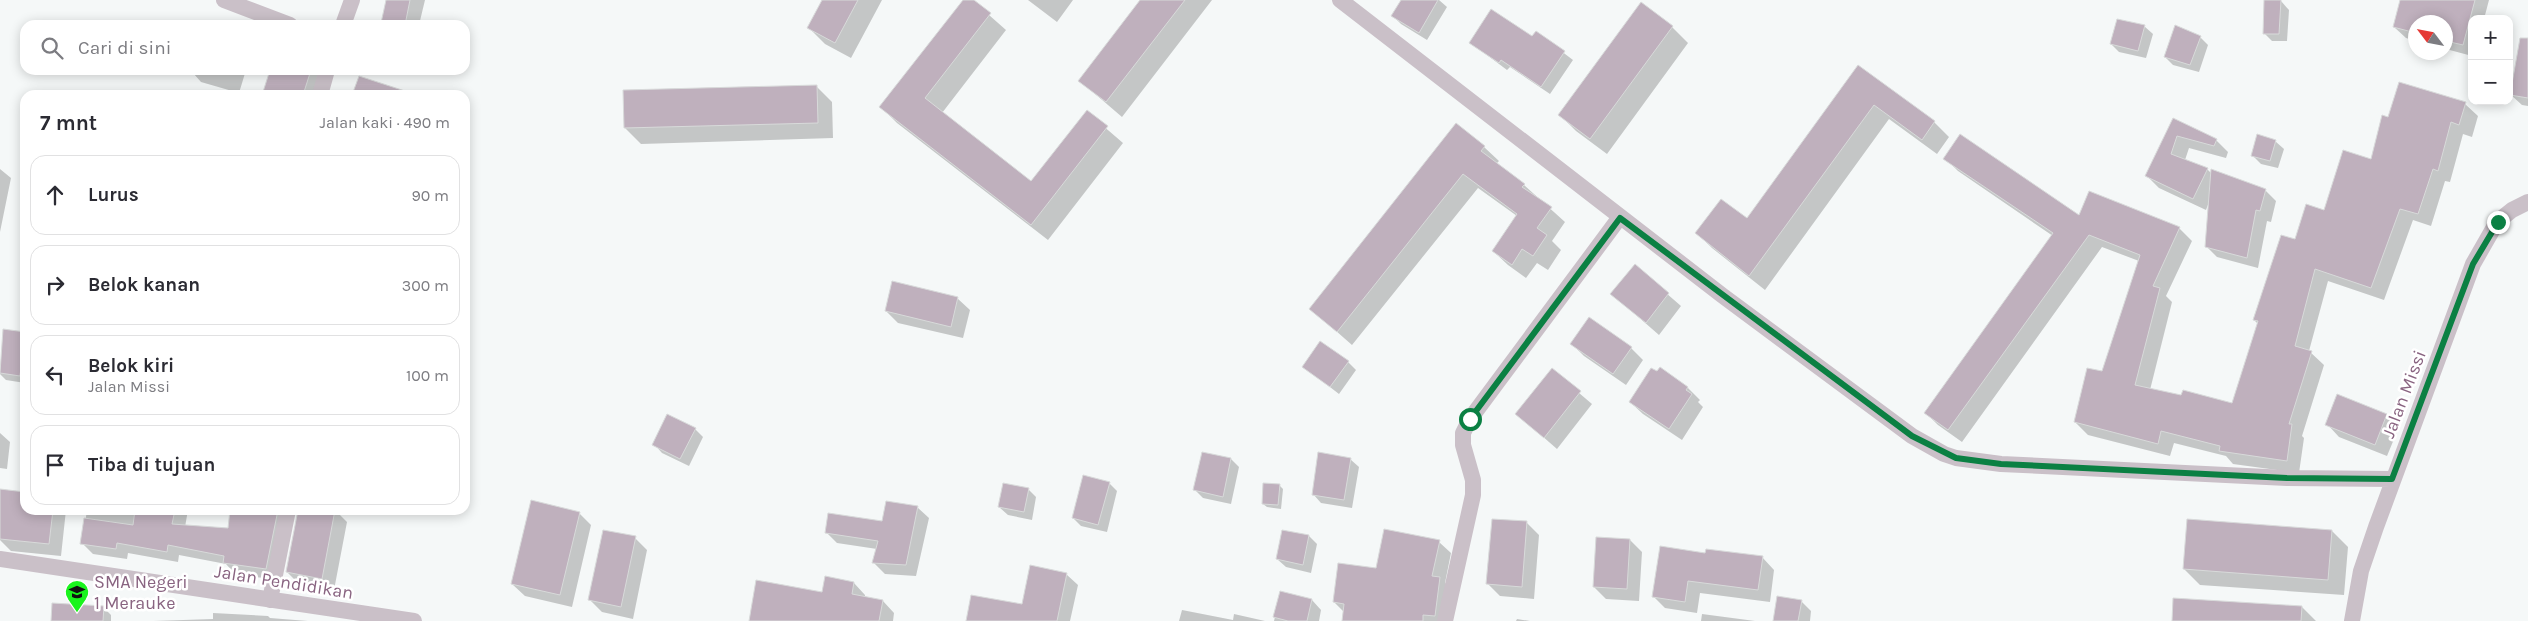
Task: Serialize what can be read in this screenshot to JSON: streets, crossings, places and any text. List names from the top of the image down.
{
  "streets": {
    "street": ["Jalan Missi", "Jalan Pendidikan"]
  },
  "places": {
    "school or university": ["SMA Negeri 1 Merauke"]
  },
  "north": "top left",
  "page": {
    "map_buttons": ["+", "−"],
    "search": "Cari di sini",
    "heading": ["7 mnt", "Jalan kaki · 490 m"],
    "list": [
      ["Lurus", "90 m"],
      ["Belok kanan", "300 m"],
      ["Belok kiri", "Jalan Missi", "100 m"],
      "Tiba di tujuan"
    ]
  }
}
